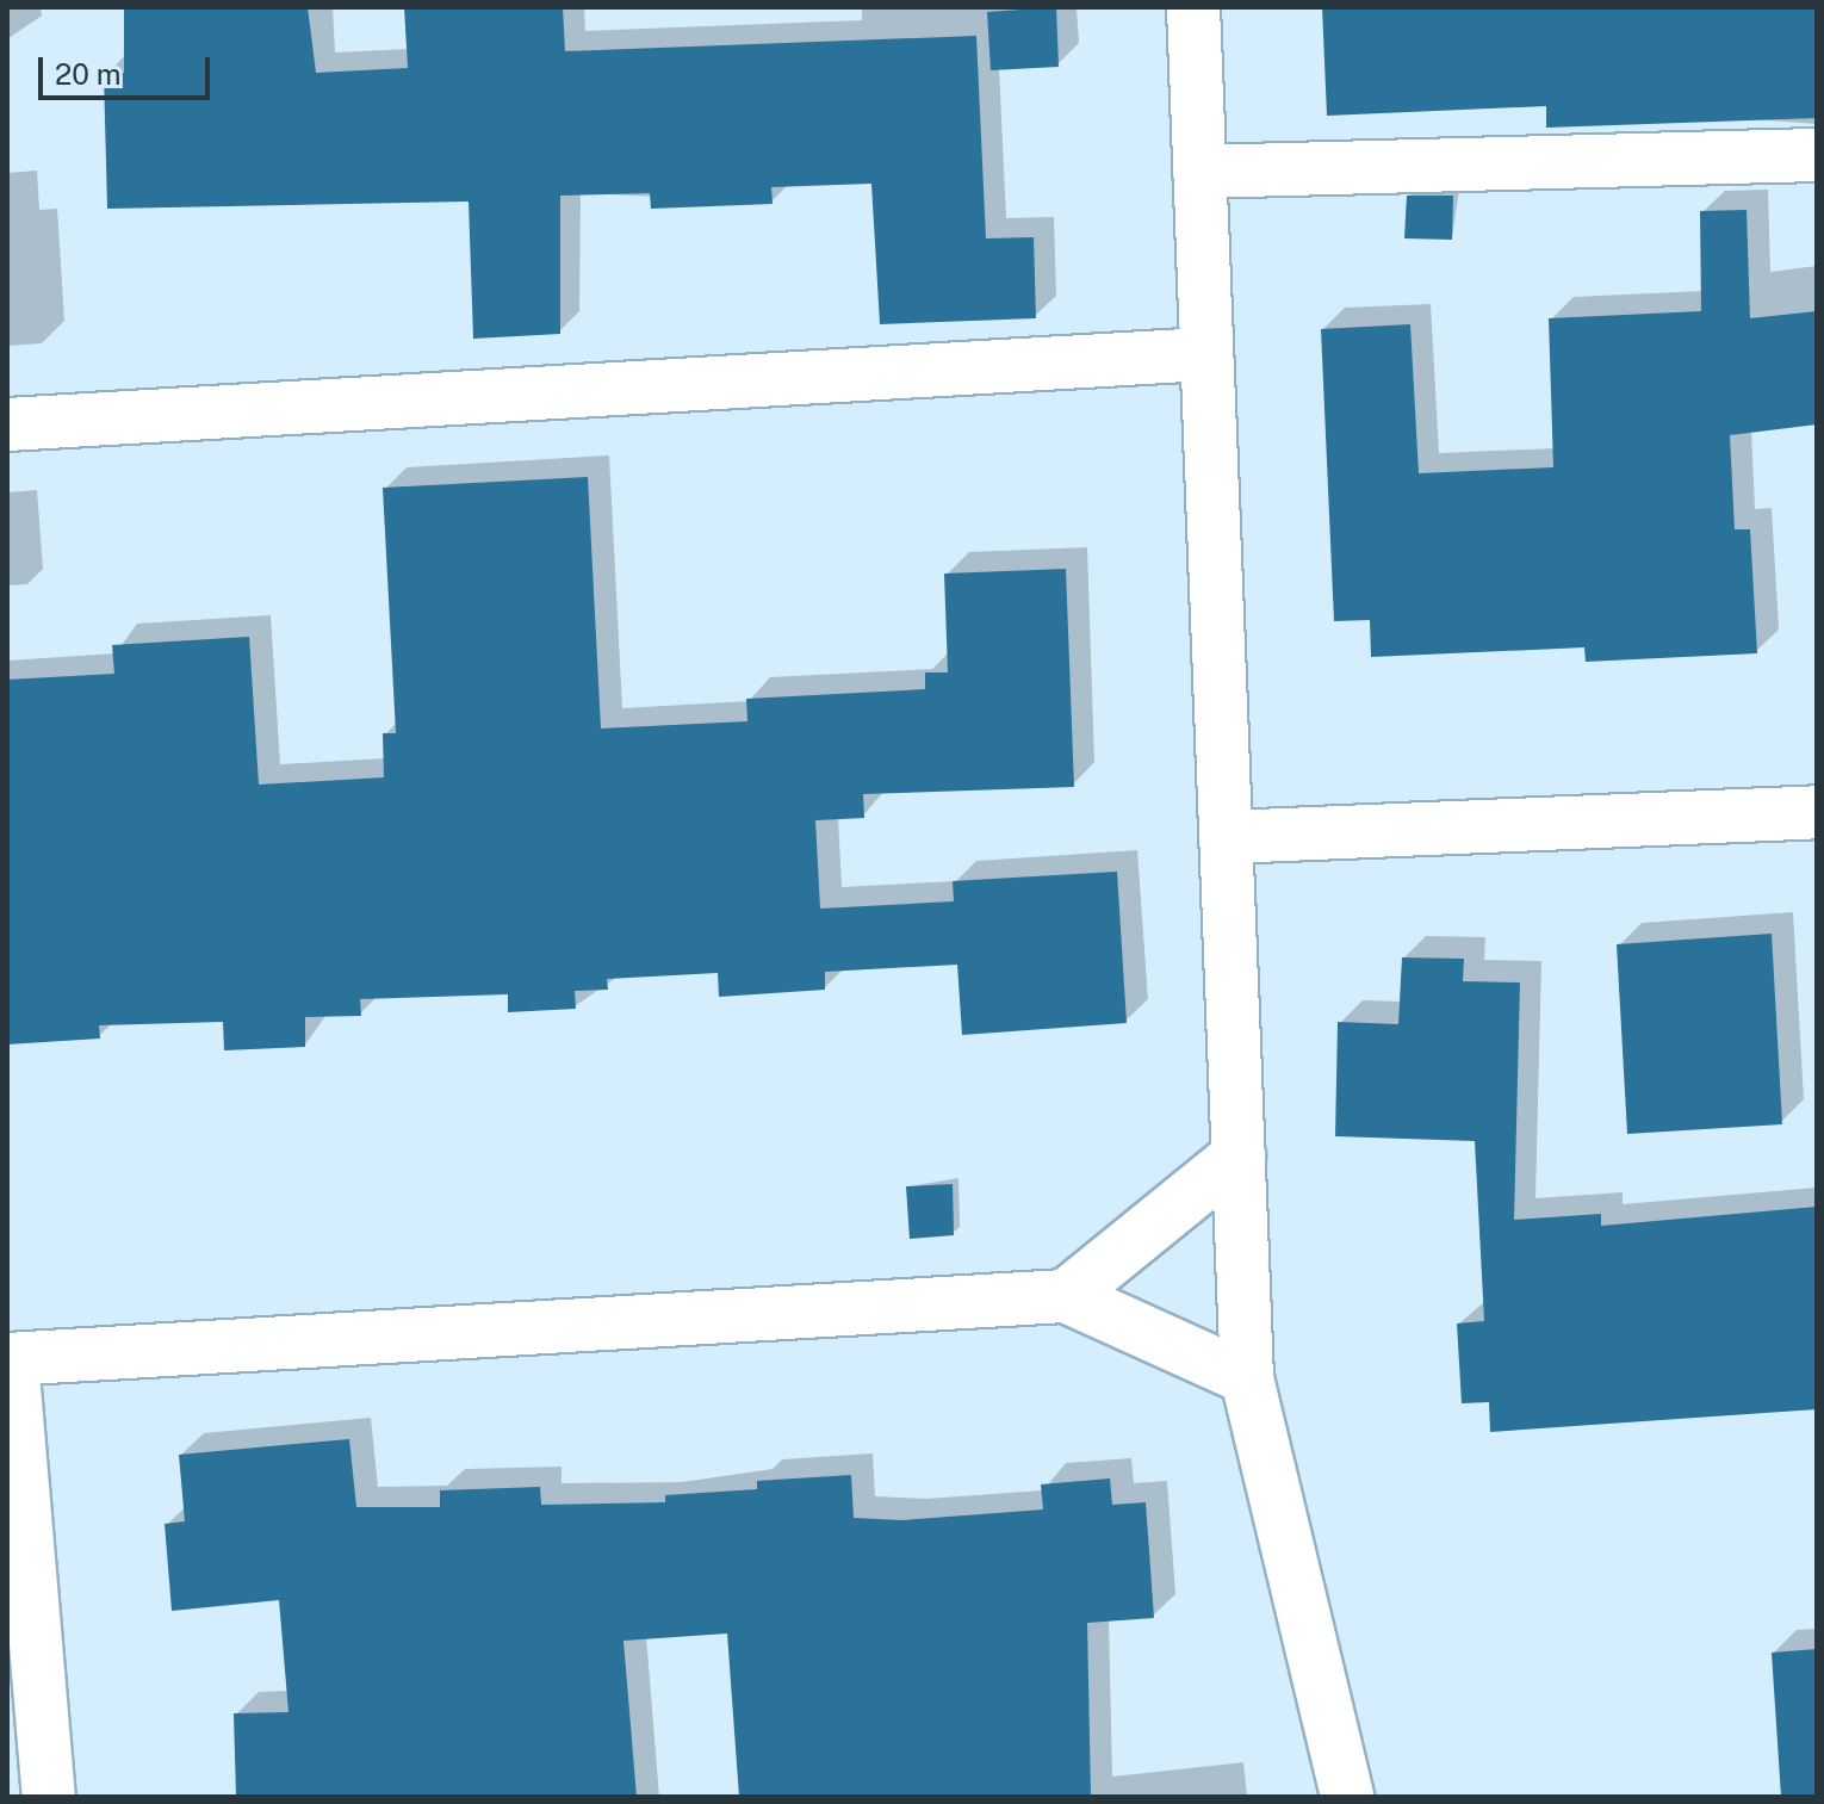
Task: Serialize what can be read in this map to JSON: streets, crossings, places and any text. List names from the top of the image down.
{
  "scale_bar": "20 m"
}
